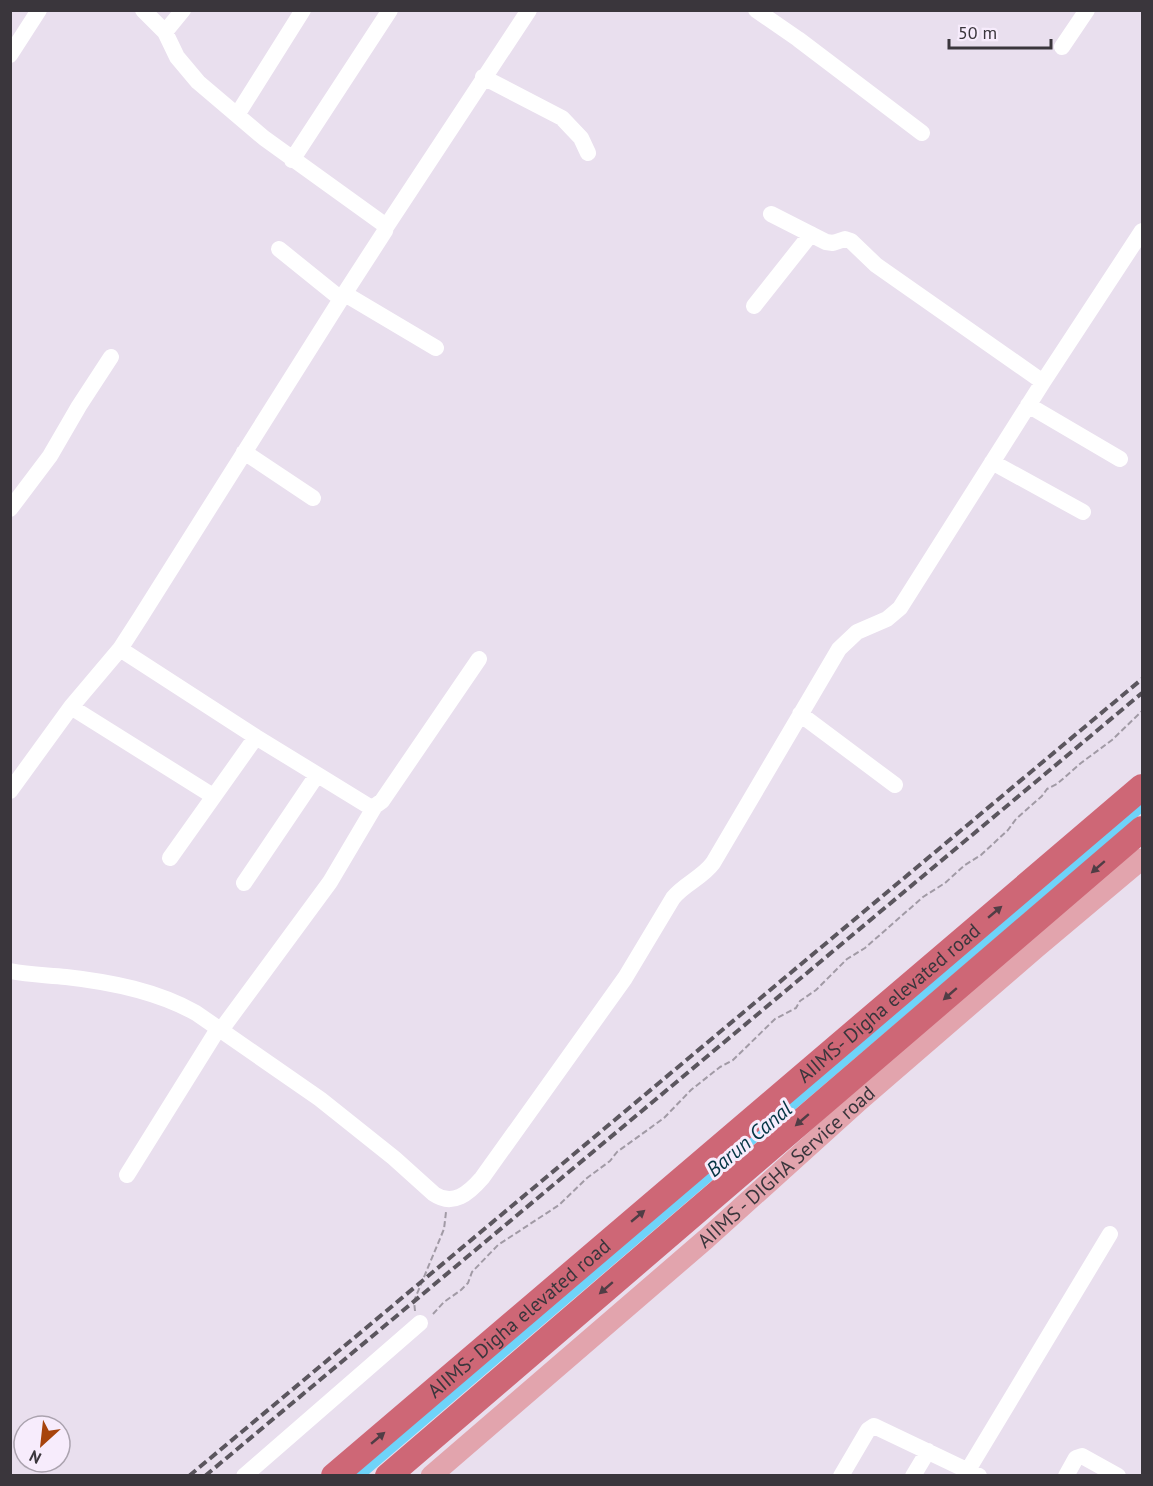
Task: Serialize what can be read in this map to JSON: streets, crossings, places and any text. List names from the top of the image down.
{
  "streets": {
    "highway": ["AIIMS- Digha elevated road"],
    "main road": ["AIIMS - DIGHA Service road"]
  },
  "water": ["Barun Canal"],
  "scale_bar": "50 m",
  "north": "bottom left"
}
